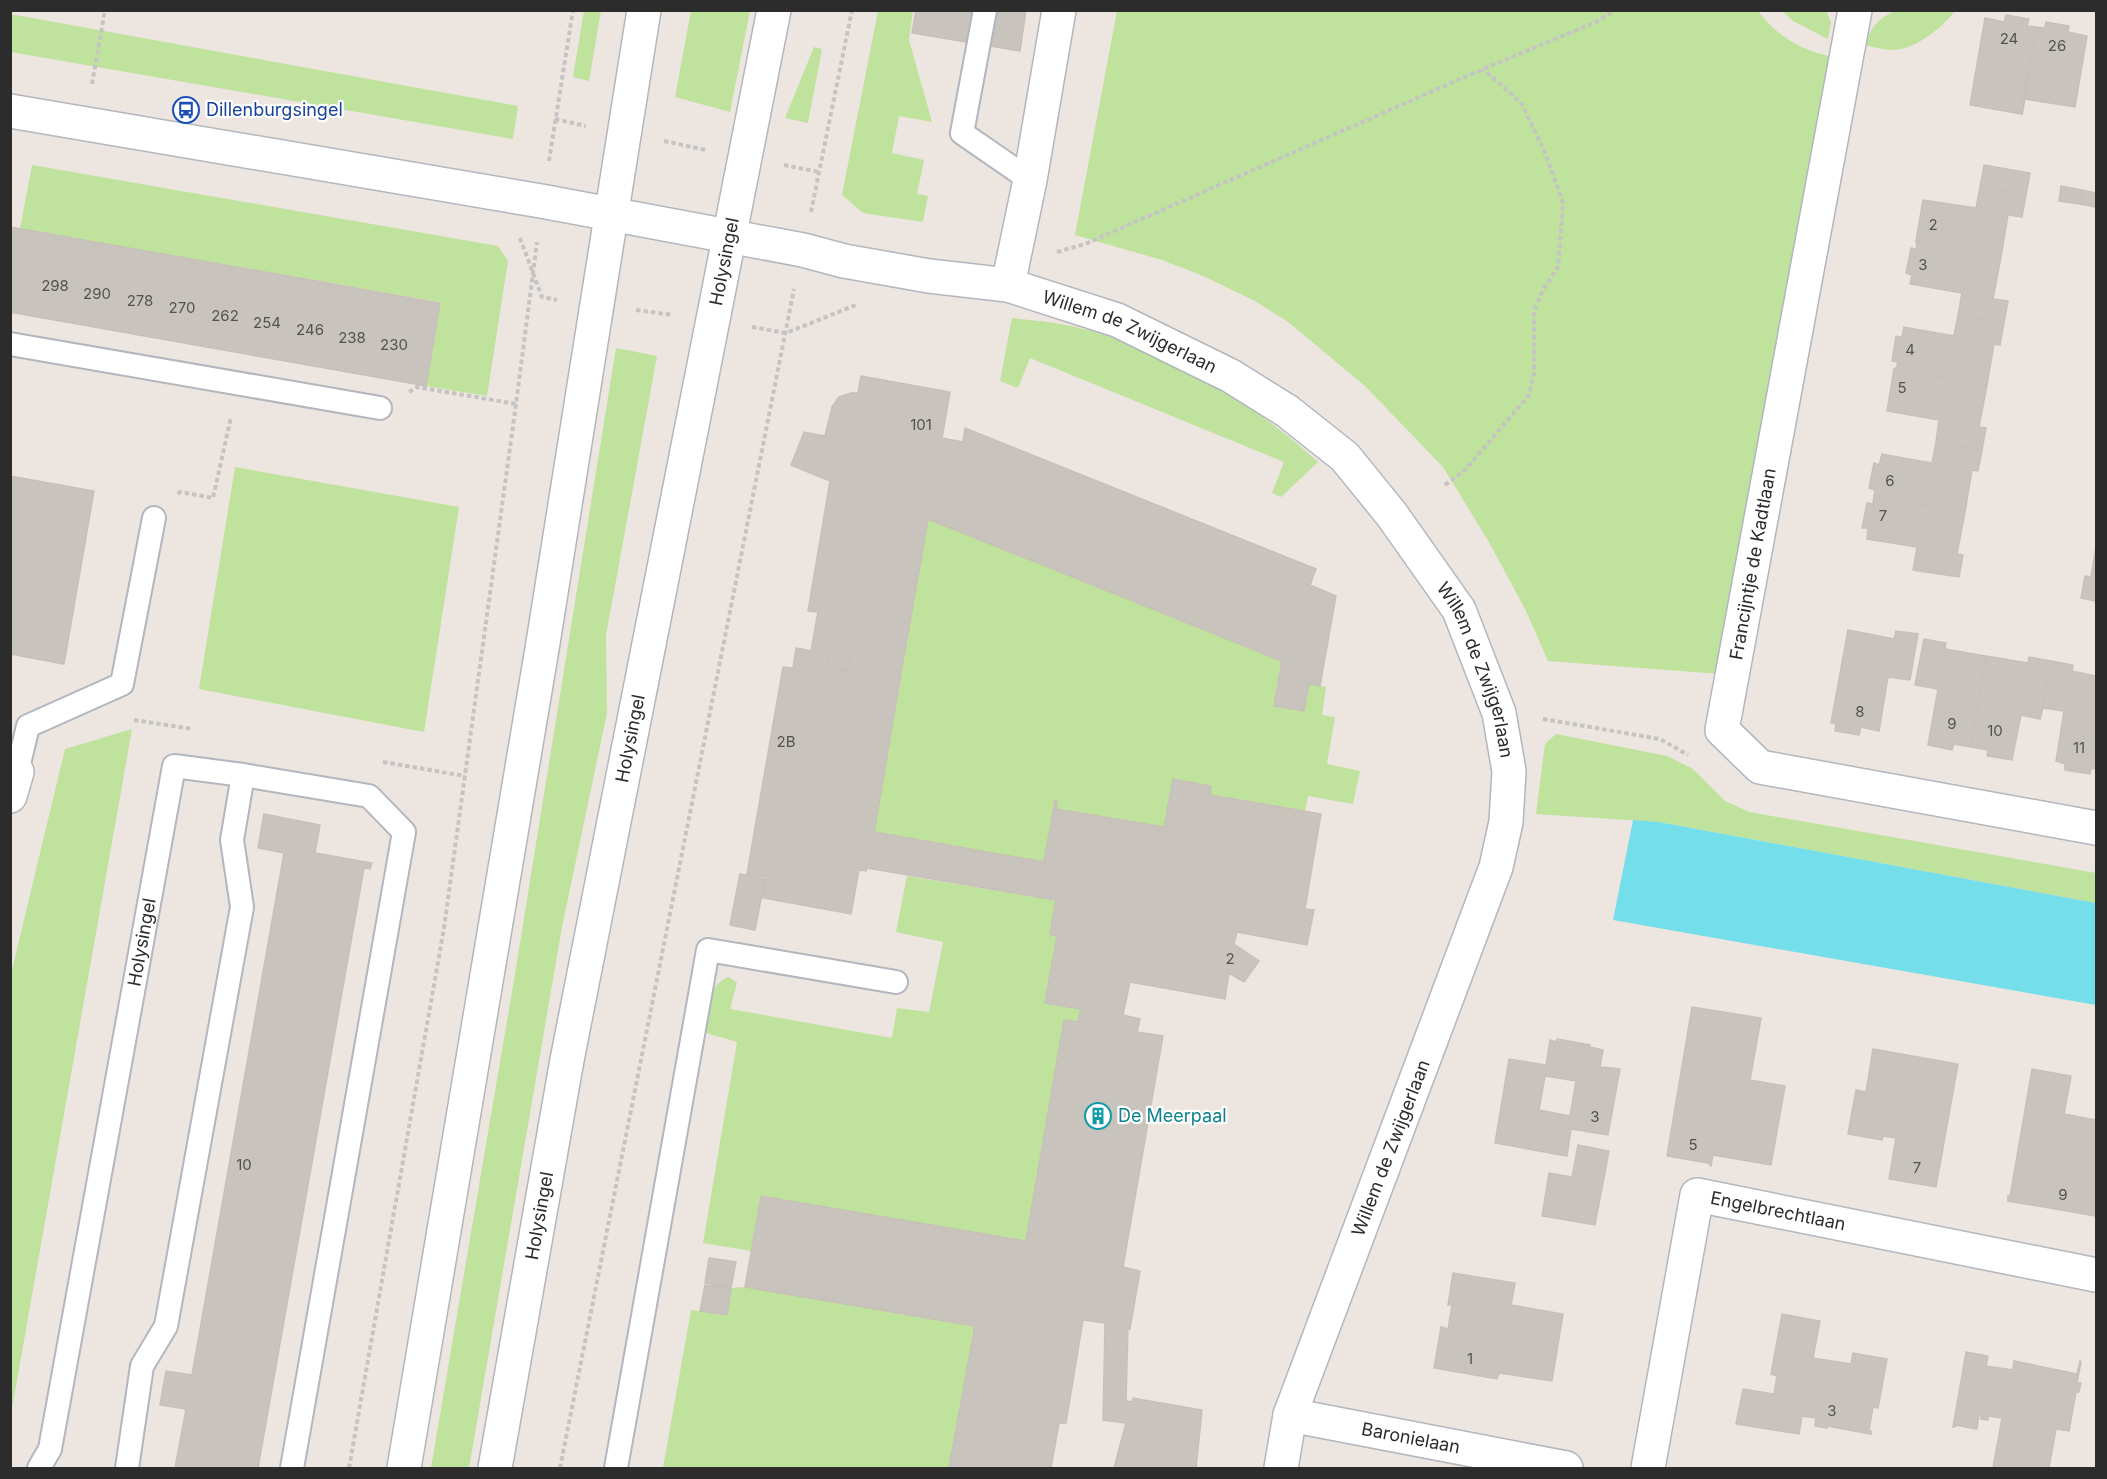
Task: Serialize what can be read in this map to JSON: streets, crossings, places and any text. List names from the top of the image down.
{
  "streets": {
    "street": [
      "Holysingel",
      "Willem de Zwijgerlaan",
      "Francijntje de Kadtlaan",
      "Engelbrechtlaan",
      "Baronielaan"
    ]
  },
  "crossings": [
    ["Willem de Zwijgerlaan", "Baronielaan"]
  ],
  "places": {
    "bus stop": ["Dillenburgsingel"],
    "building": ["De Meerpaal"]
  },
  "house_numbers": [
    "24",
    "26",
    "2",
    "3",
    "298",
    "290",
    "278",
    "270",
    "262",
    "254",
    "246",
    "238",
    "230",
    "4",
    "5",
    "101",
    "6",
    "7",
    "8",
    "9",
    "10",
    "2B",
    "11",
    "2",
    "3",
    "5",
    "10",
    "7",
    "9",
    "1",
    "3"
  ]
}
